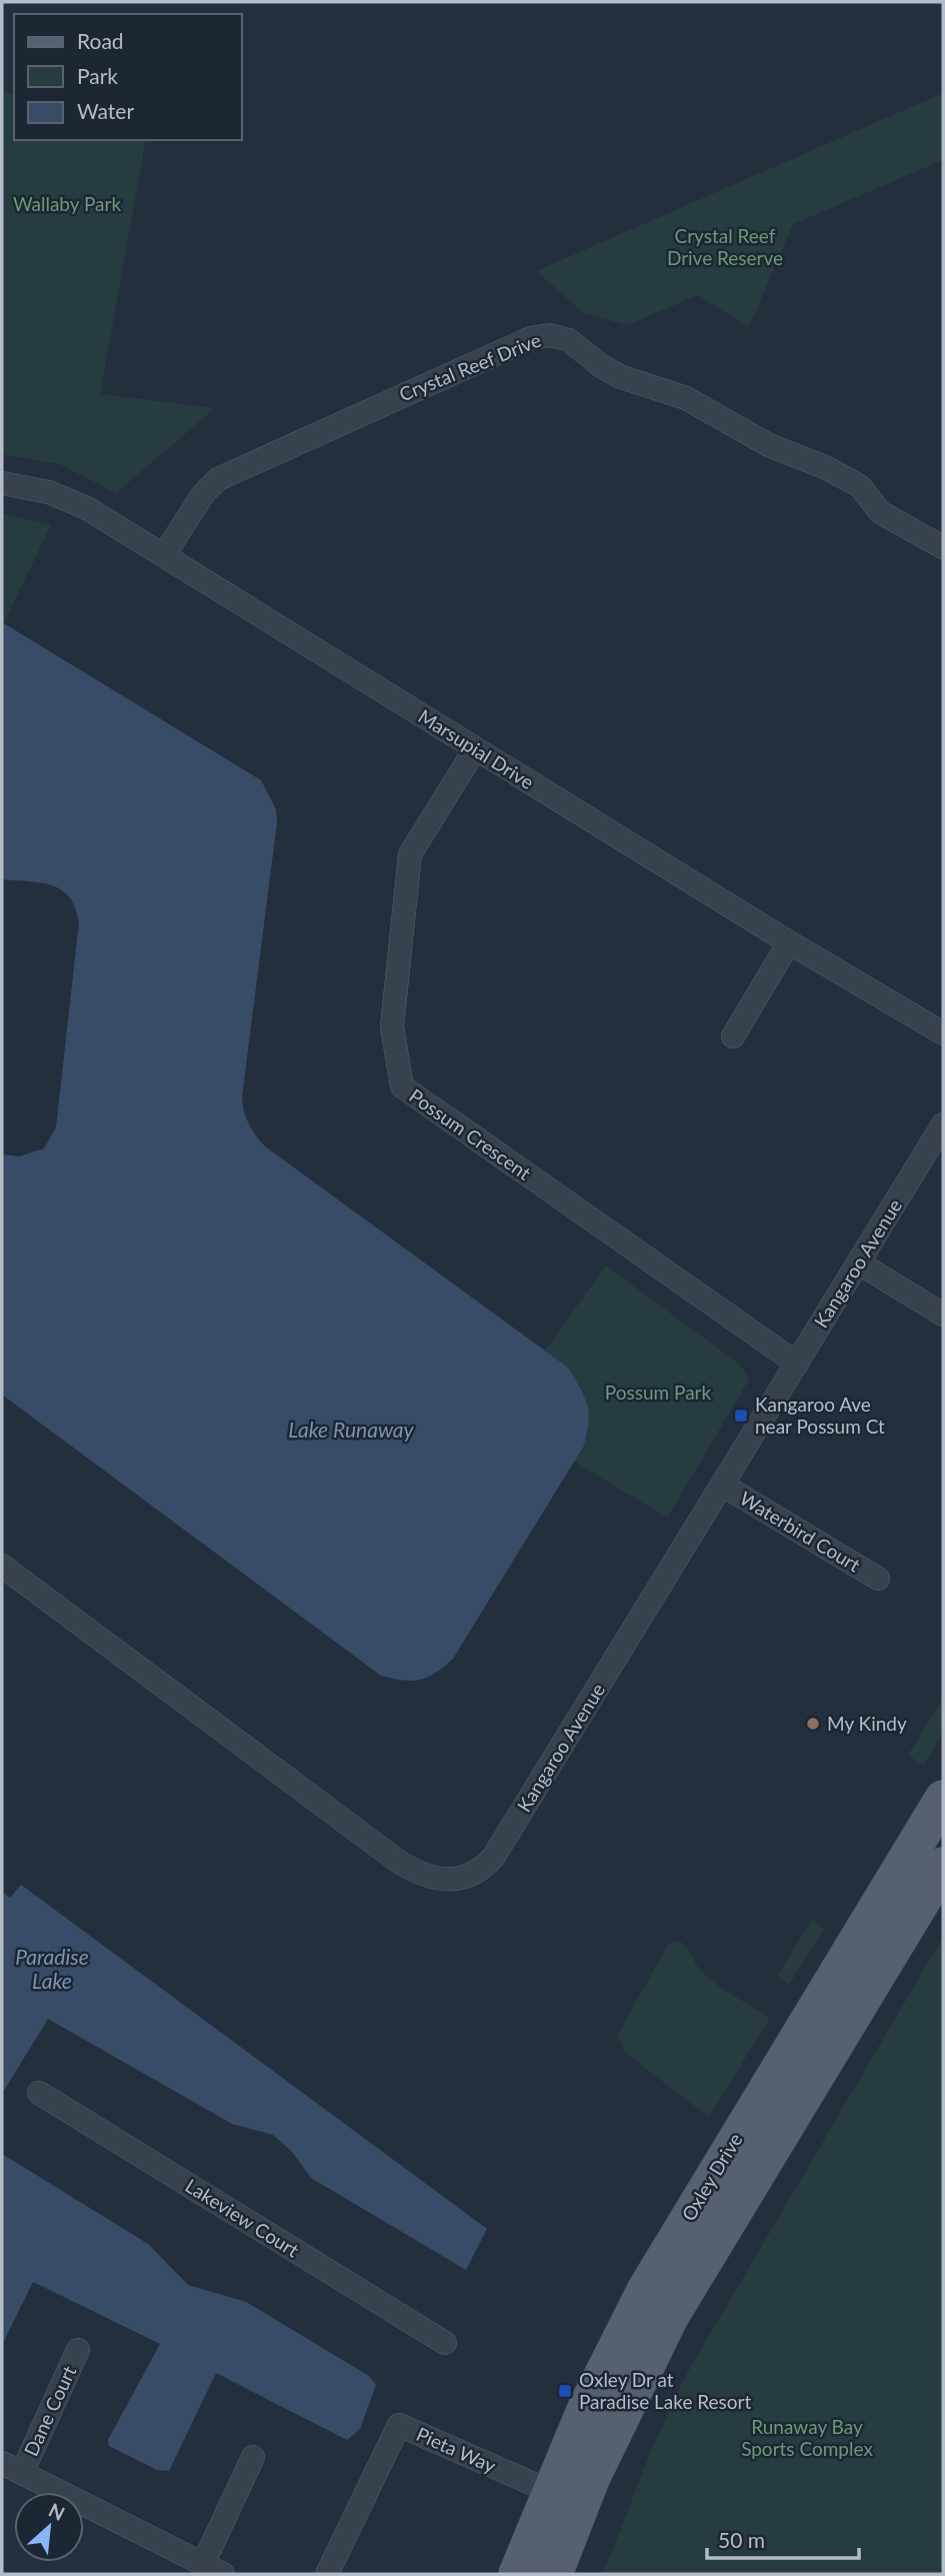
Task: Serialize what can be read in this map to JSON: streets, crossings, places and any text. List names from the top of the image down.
{
  "streets": {
    "main road": ["Oxley Drive"],
    "street": [
      "Crystal Reef Drive",
      "Marsupial Drive",
      "Possum Crescent",
      "Kangaroo Avenue",
      "Waterbird Court",
      "Lakeview Court",
      "Dane Court",
      "Pieta Way"
    ]
  },
  "crossings": [
    ["Crystal Reef Drive", "Marsupial Drive"],
    ["Marsupial Drive", "Possum Crescent"],
    ["Possum Crescent", "Kangaroo Avenue"],
    ["Kangaroo Avenue", "Waterbird Court"],
    ["Oxley Drive", "Pieta Way"]
  ],
  "water": ["Lake Runaway", "Paradise Lake"],
  "parks": [
    "Wallaby Park",
    "Crystal Reef Drive Reserve",
    "Possum Park",
    "Runaway Bay Sports Complex"
  ],
  "places": {
    "transit": ["Kangaroo Ave near Possum Ct", "Oxley Dr at Paradise Lake Resort"],
    "other": ["My Kindy"]
  },
  "legend": ["Road", "Park", "Water"],
  "scale_bar": "50 m",
  "north": "top right"
}
